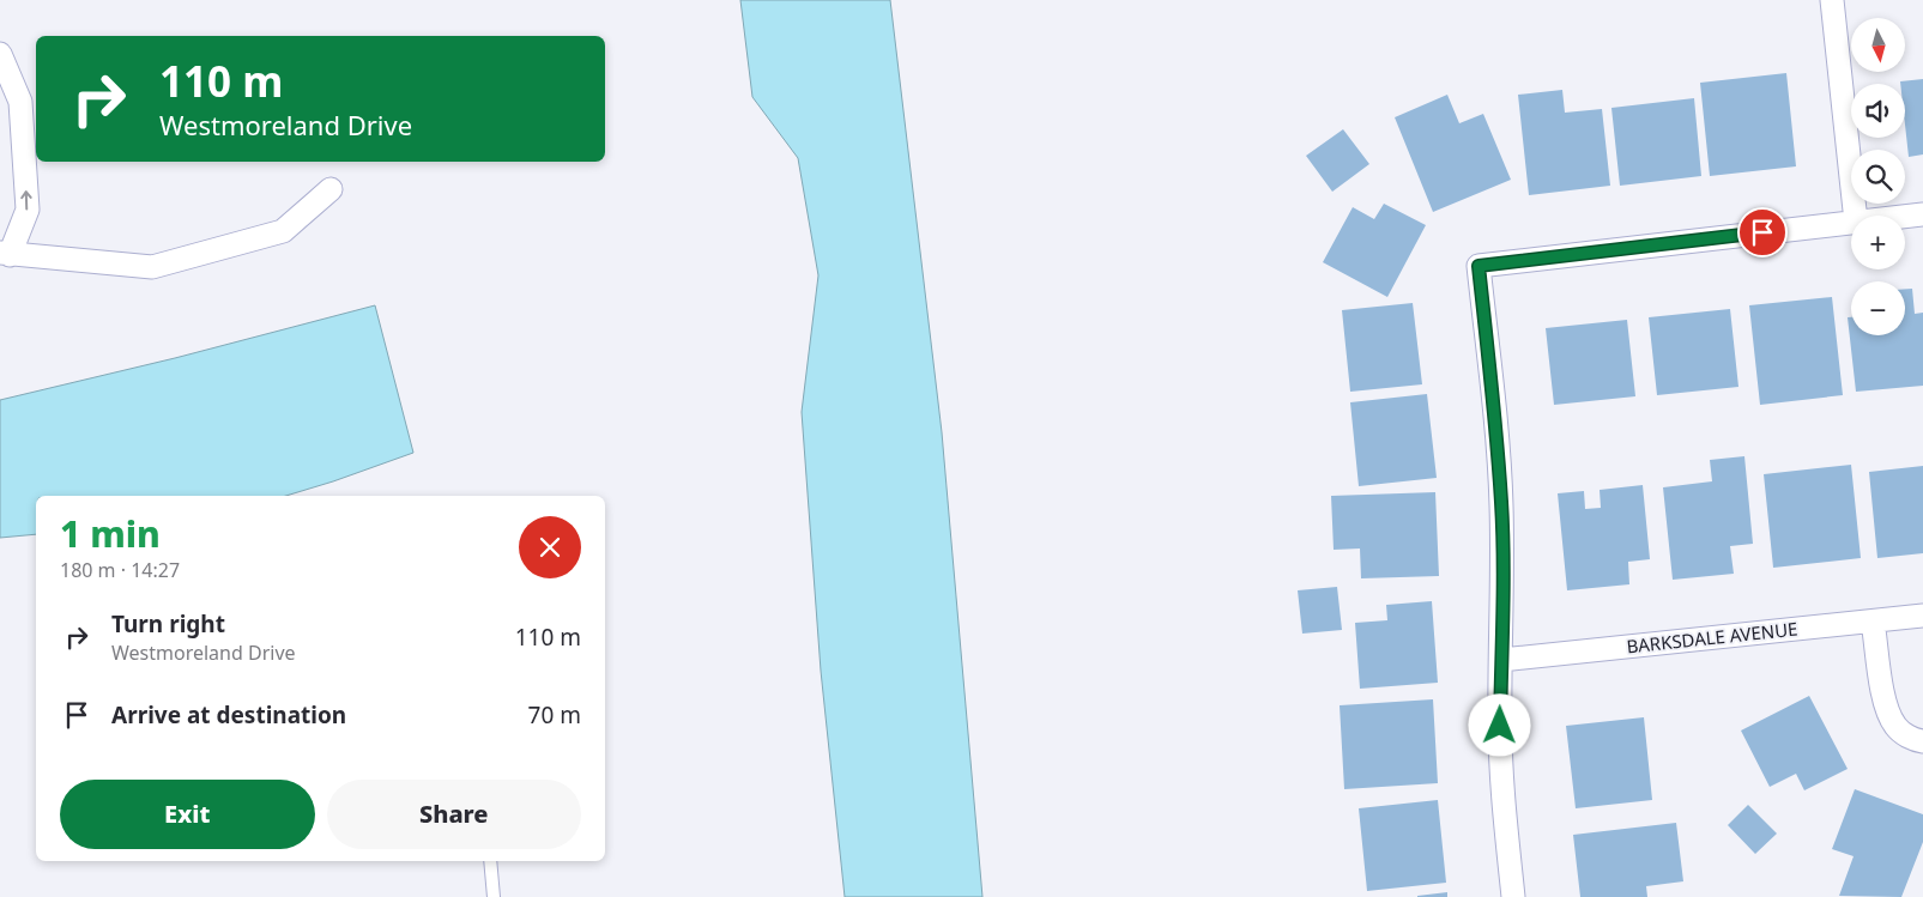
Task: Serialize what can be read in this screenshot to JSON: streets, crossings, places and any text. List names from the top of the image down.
{
  "streets": {
    "street": ["BARKSDALE AVENUE"]
  },
  "north": "bottom",
  "page": {
    "map_buttons": ["+", "−"],
    "turn": ["110 m", "Westmoreland Drive"],
    "heading": ["1 min", "180 m · 14:27"],
    "list": [
      {
        "name": "Turn right",
        "note": "Westmoreland Drive",
        "value": "110 m"
      },
      {
        "name": "Arrive at destination",
        "value": "70 m"
      }
    ],
    "buttons": ["Exit", "Share"]
  }
}
